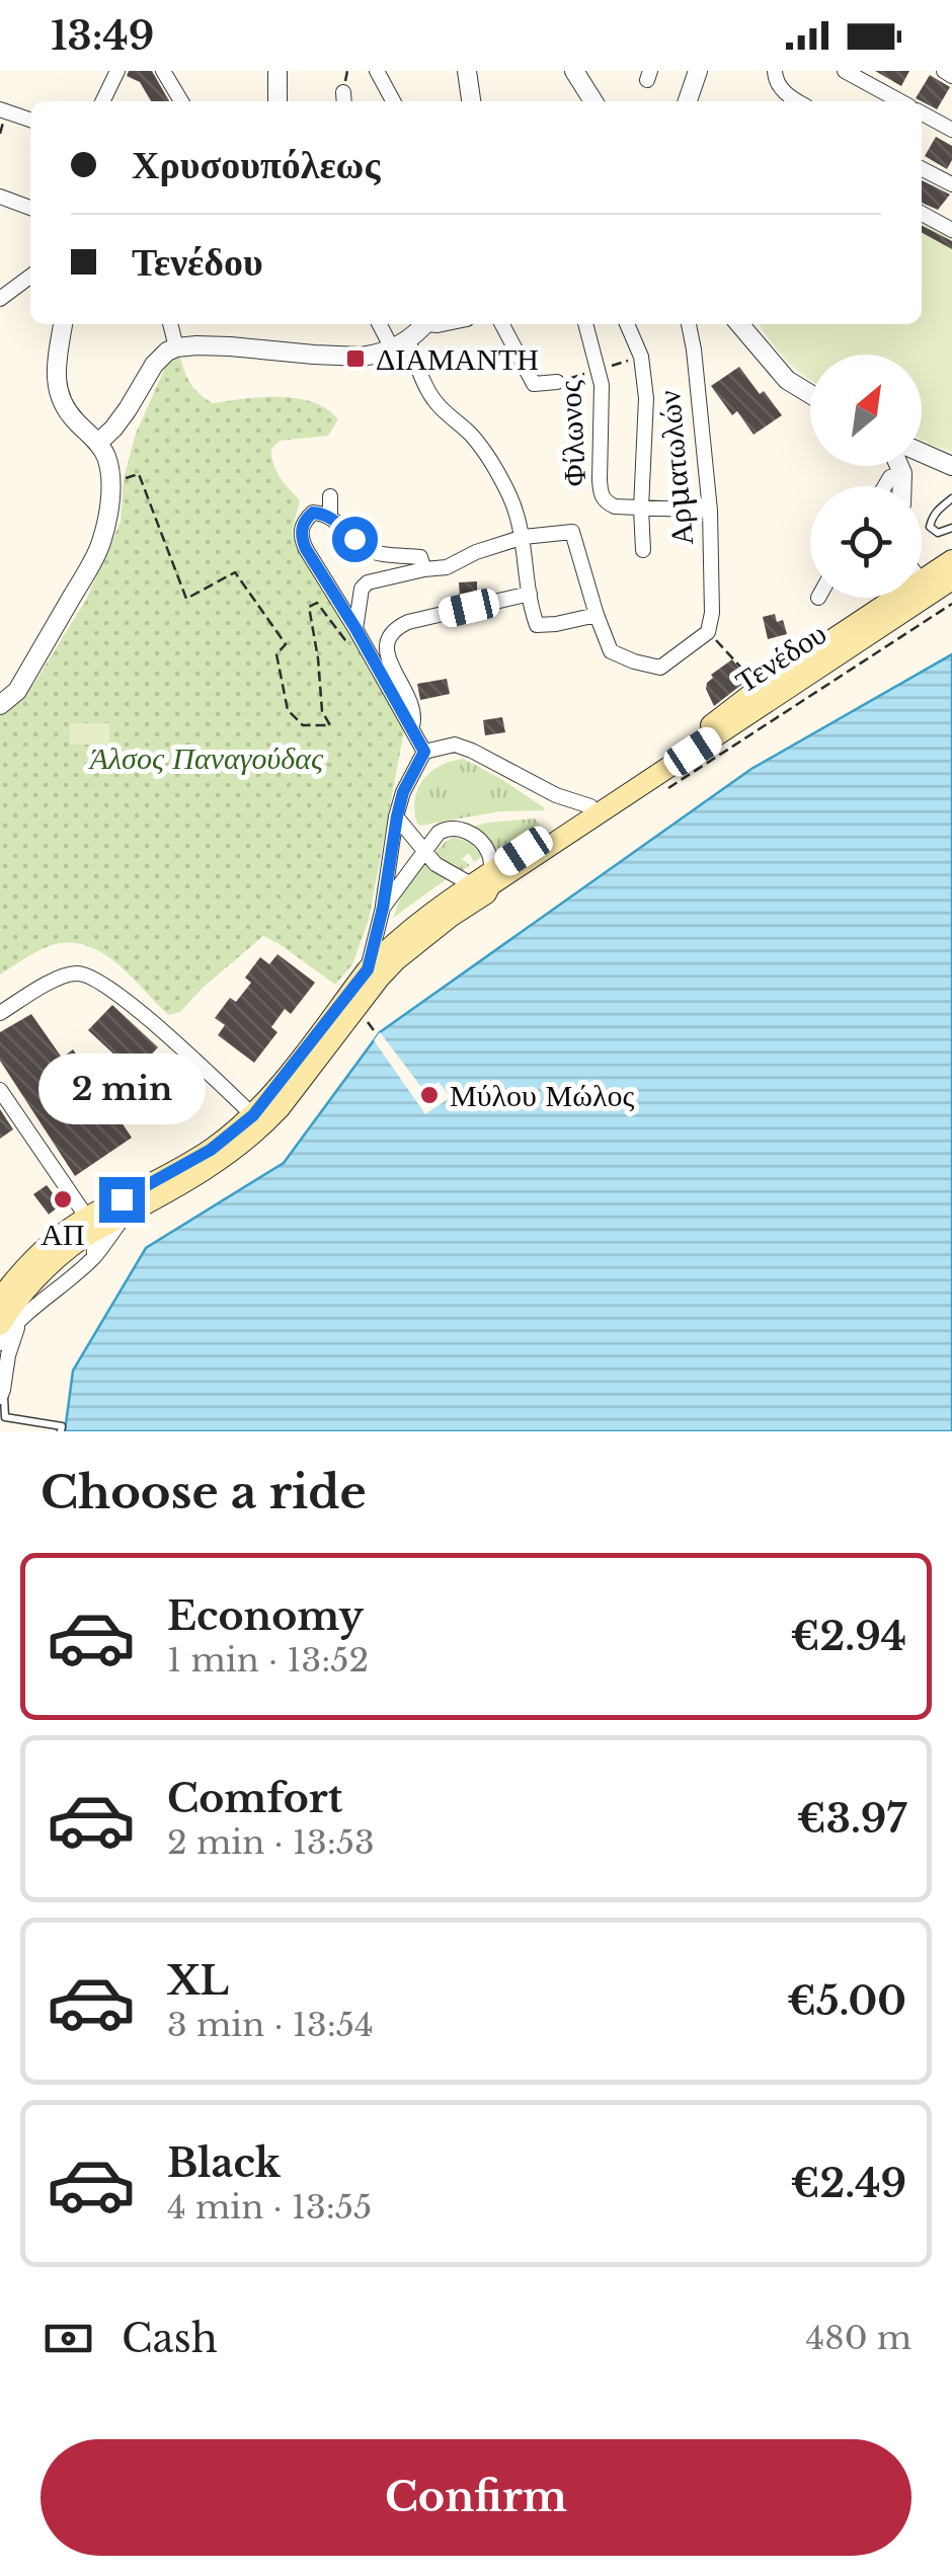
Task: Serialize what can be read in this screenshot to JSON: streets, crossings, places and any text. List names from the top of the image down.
{
  "streets": {
    "main road": ["Τενέδου"],
    "street": ["Φίλωνος", "Αρματωλών"]
  },
  "crossings": [
    ["Φίλωνος", "Αρματωλών"]
  ],
  "parks": ["Άλσος Παναγούδας"],
  "places": {
    "transit": ["ΔΙΑΜΑΝΤΗ"],
    "other": ["Μύλου Μώλος", "ΑΠ"]
  },
  "north": "top right",
  "page": {
    "status": "13:49",
    "banner": ["Χρυσουπόλεως", "Τενέδου"],
    "bubble": "2 min",
    "heading": "Choose a ride",
    "list": [
      {
        "name": "Economy",
        "note": "1 min · 13:52",
        "value": "€2.94"
      },
      {
        "name": "Comfort",
        "note": "2 min · 13:53",
        "value": "€3.97"
      },
      {
        "name": "XL",
        "note": "3 min · 13:54",
        "value": "€5.00"
      },
      {
        "name": "Black",
        "note": "4 min · 13:55",
        "value": "€2.49"
      }
    ],
    "pay": ["Cash", "480 m"],
    "buttons": "Confirm"
  }
}
